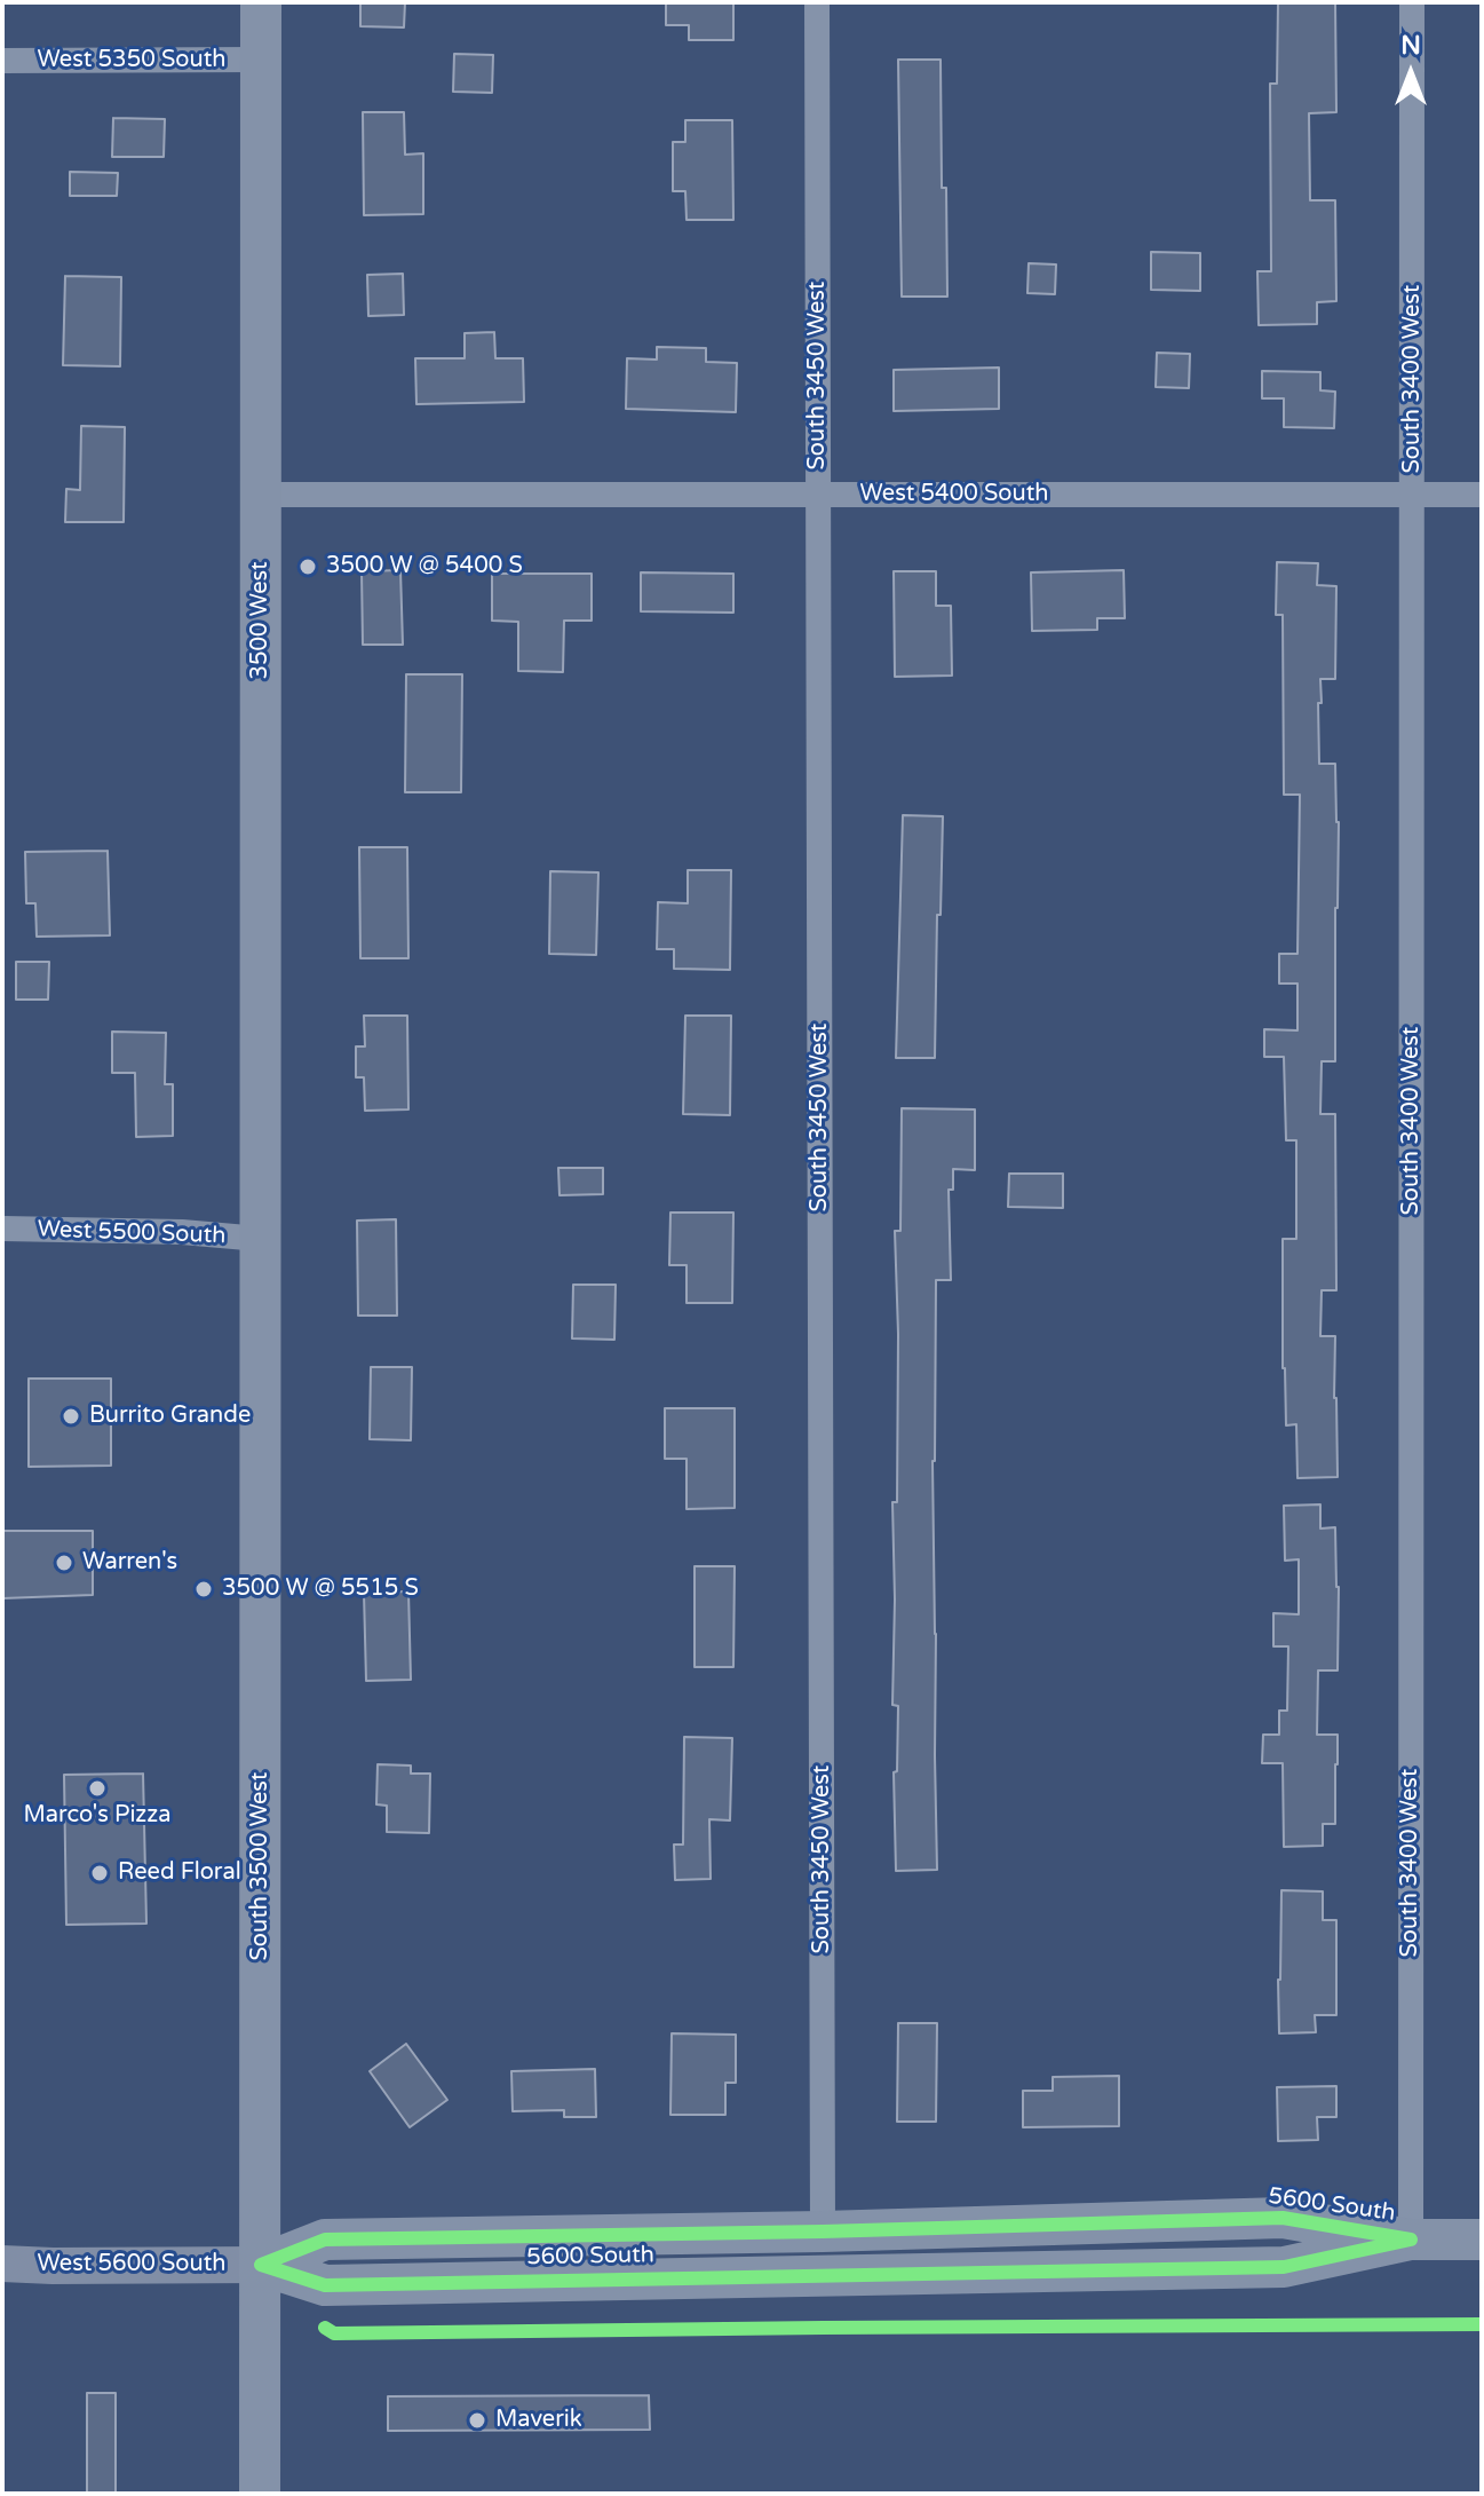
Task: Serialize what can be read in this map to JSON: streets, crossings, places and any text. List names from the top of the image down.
{
  "streets": {
    "main road": [
      "3500 West",
      "South 3500 West",
      "5600 South",
      "West 5600 South"
    ],
    "street": [
      "West 5350 South",
      "South 3450 West",
      "South 3400 West",
      "West 5400 South",
      "West 5500 South"
    ]
  },
  "crossings": [
    ["West 5350 South", "3500 West"],
    ["South 3450 West", "West 5400 South"],
    ["South 3450 West", "5600 South"],
    ["South 3400 West", "West 5400 South"],
    ["South 3400 West", "5600 South"],
    ["West 5400 South", "3500 West"],
    ["3500 West", "West 5500 South"],
    ["3500 West", "South 3500 West"],
    ["West 5500 South", "South 3500 West"],
    ["South 3500 West", "5600 South"],
    ["South 3500 West", "West 5600 South"],
    ["5600 South", "West 5600 South"]
  ],
  "places": [
    "3500 W @ 5400 S",
    "Burrito Grande",
    "Warren's",
    "3500 W @ 5515 S",
    "Marco's Pizza",
    "Reed Floral",
    "Maverik"
  ],
  "north": "top"
}
